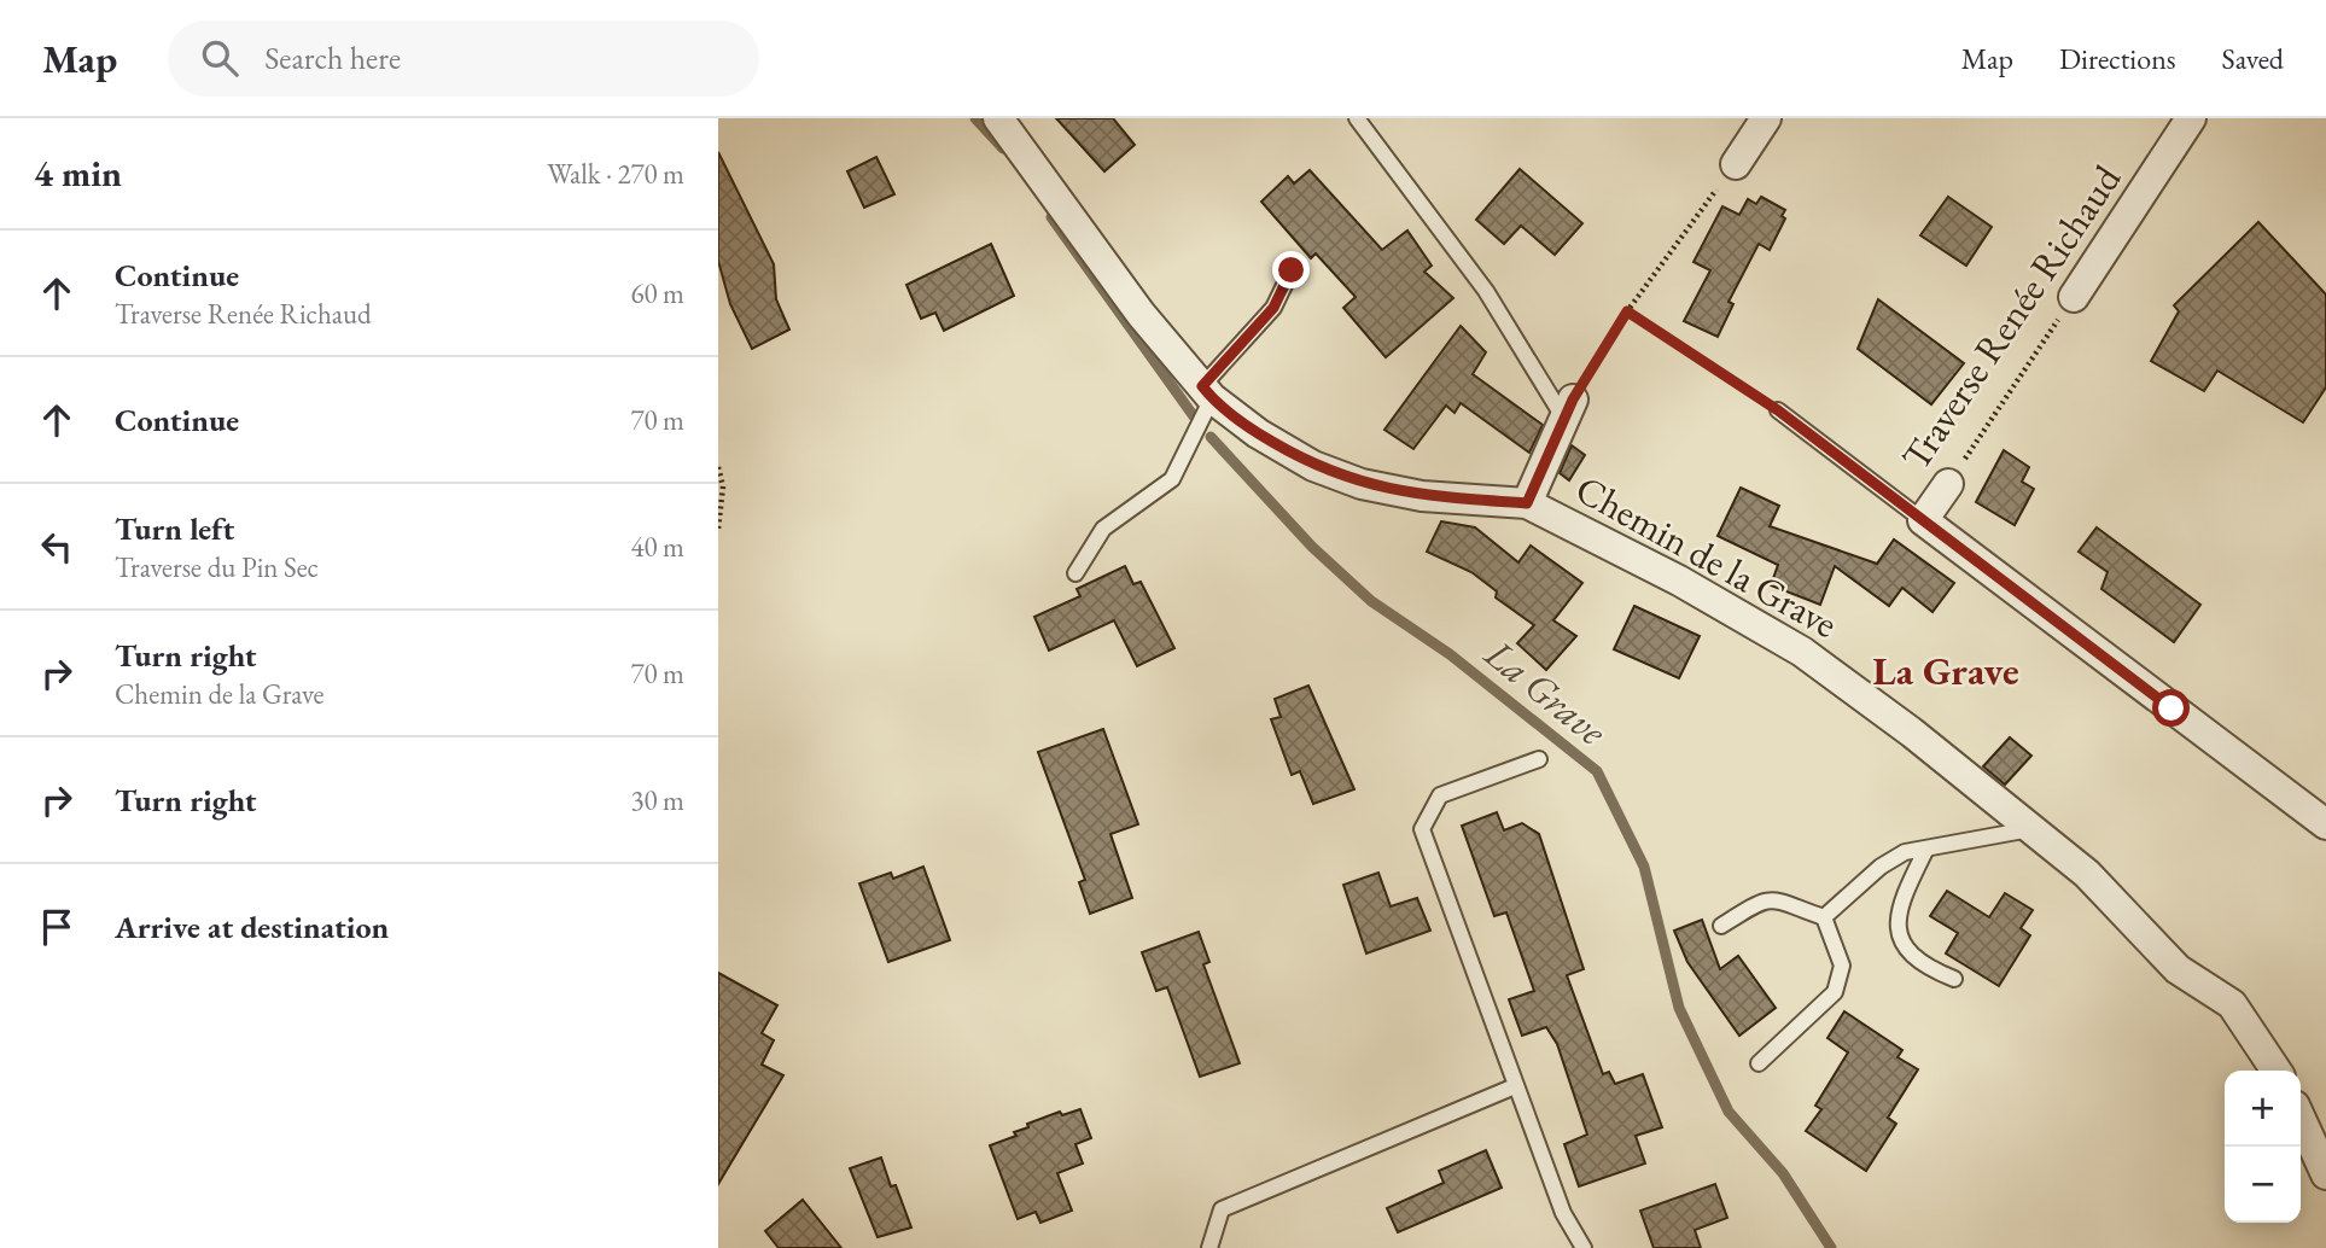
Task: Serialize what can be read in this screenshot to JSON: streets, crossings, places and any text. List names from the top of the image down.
{
  "streets": {
    "street": ["Traverse Renée Richaud", "Chemin de la Grave"]
  },
  "districts": ["La Grave"],
  "water": ["La Grave"],
  "page": {
    "header": "Map",
    "search": "Search here",
    "nav": ["Map", "Directions", "Saved"],
    "heading": ["4 min", "Walk · 270 m"],
    "list": [
      ["Continue", "Traverse Renée Richaud", "60 m"],
      ["Continue", "70 m"],
      ["Turn left", "Traverse du Pin Sec", "40 m"],
      ["Turn right", "Chemin de la Grave", "70 m"],
      ["Turn right", "30 m"],
      "Arrive at destination"
    ],
    "map_buttons": ["+", "−"]
  }
}
